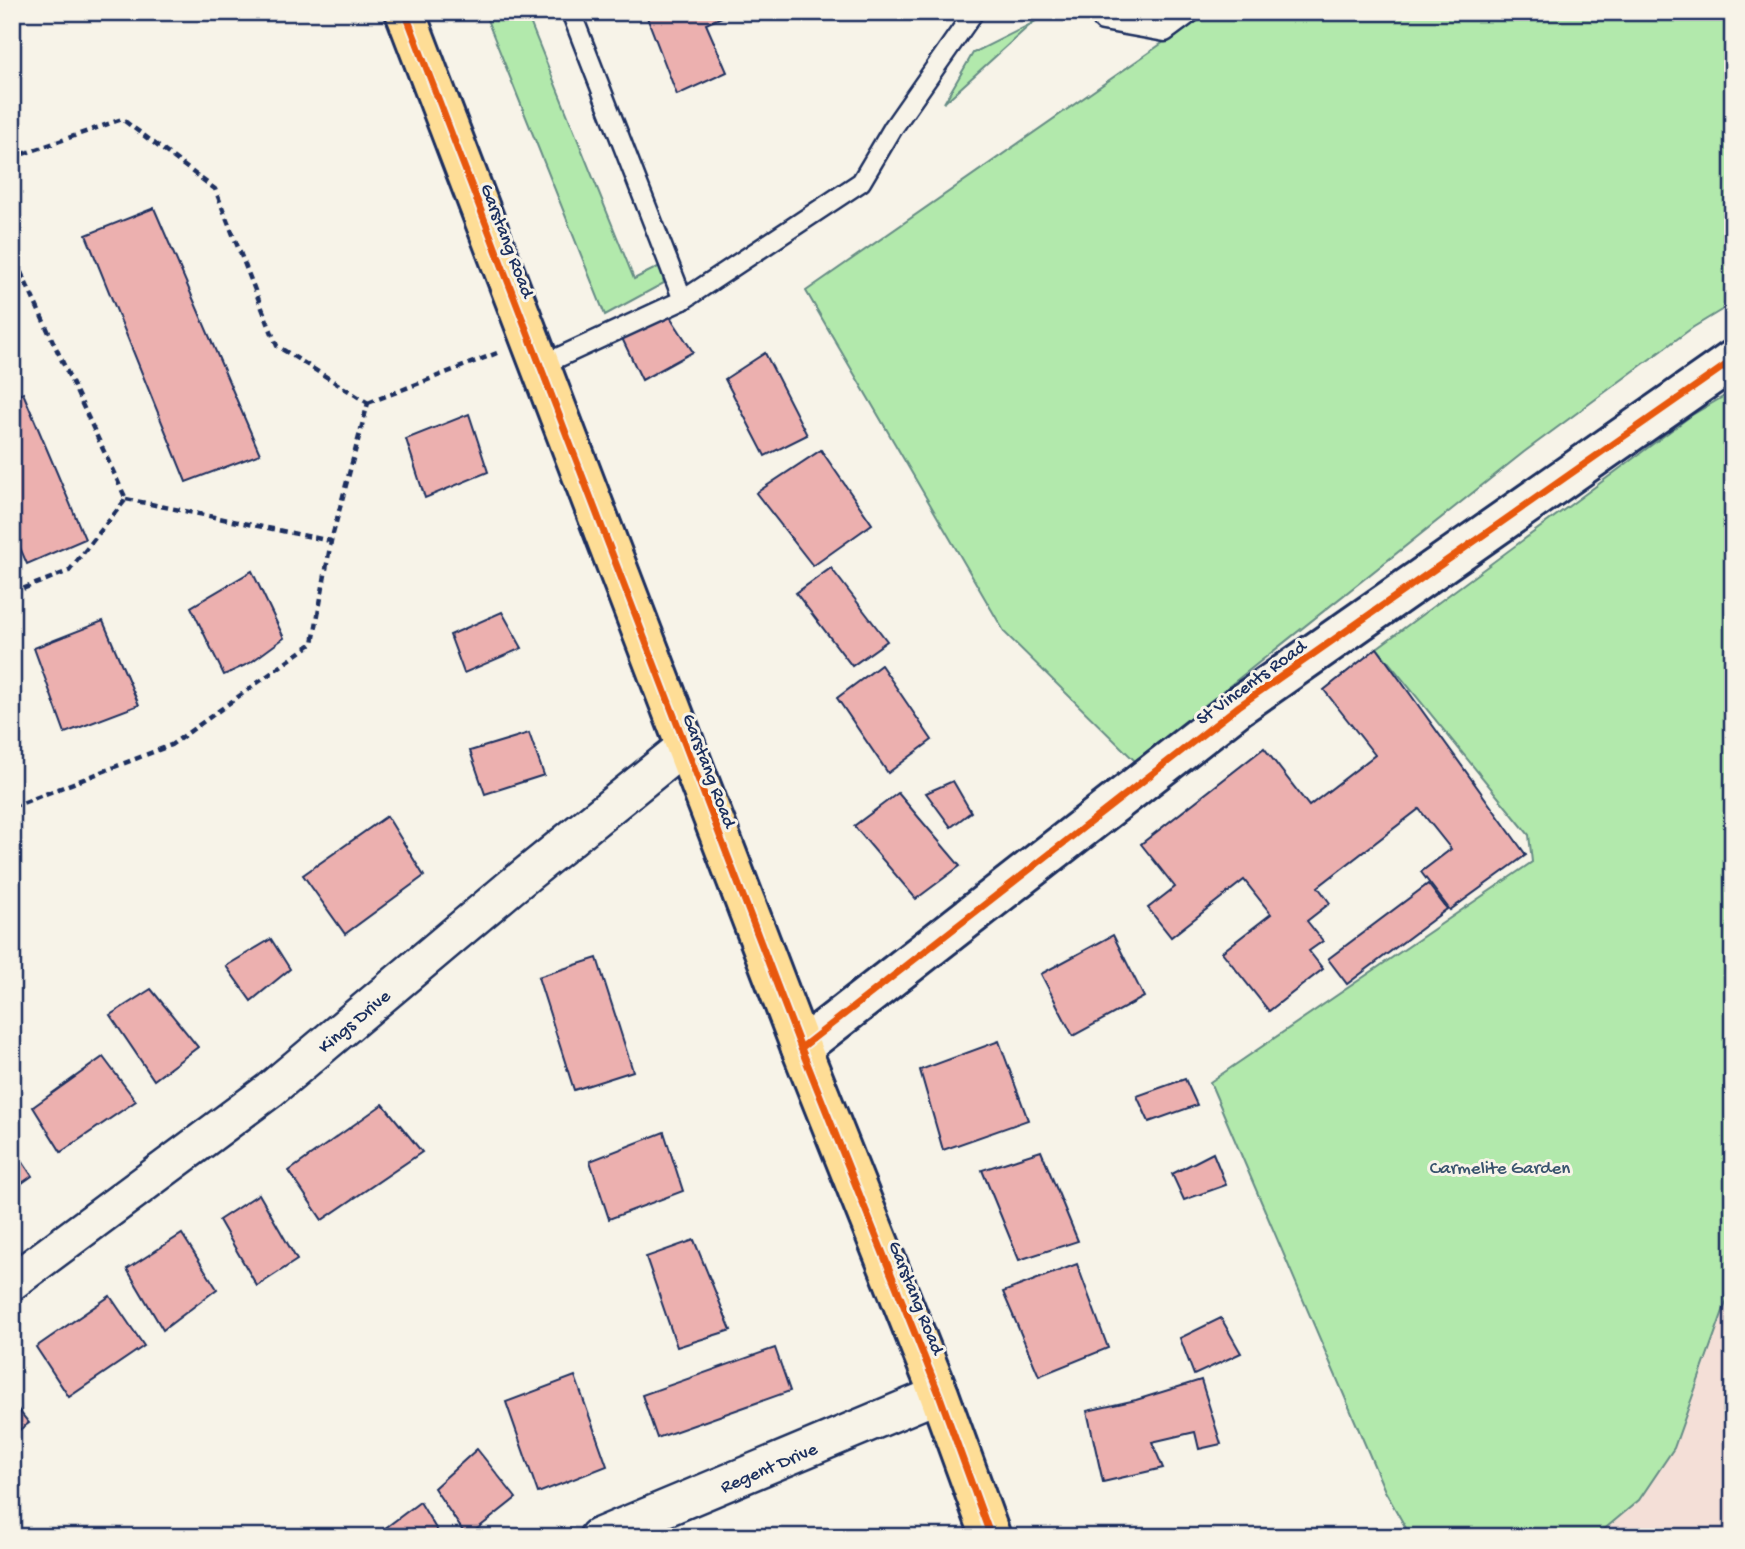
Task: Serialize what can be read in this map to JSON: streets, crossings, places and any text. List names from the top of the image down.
{
  "streets": {
    "highway": ["Garstang Road"],
    "street": ["St Vincents Road", "Kings Drive", "Regent Drive"]
  },
  "crossings": [
    ["Garstang Road", "St Vincents Road"],
    ["Garstang Road", "Kings Drive"],
    ["Garstang Road", "Regent Drive"]
  ],
  "parks": ["Carmelite Garden"]
}
